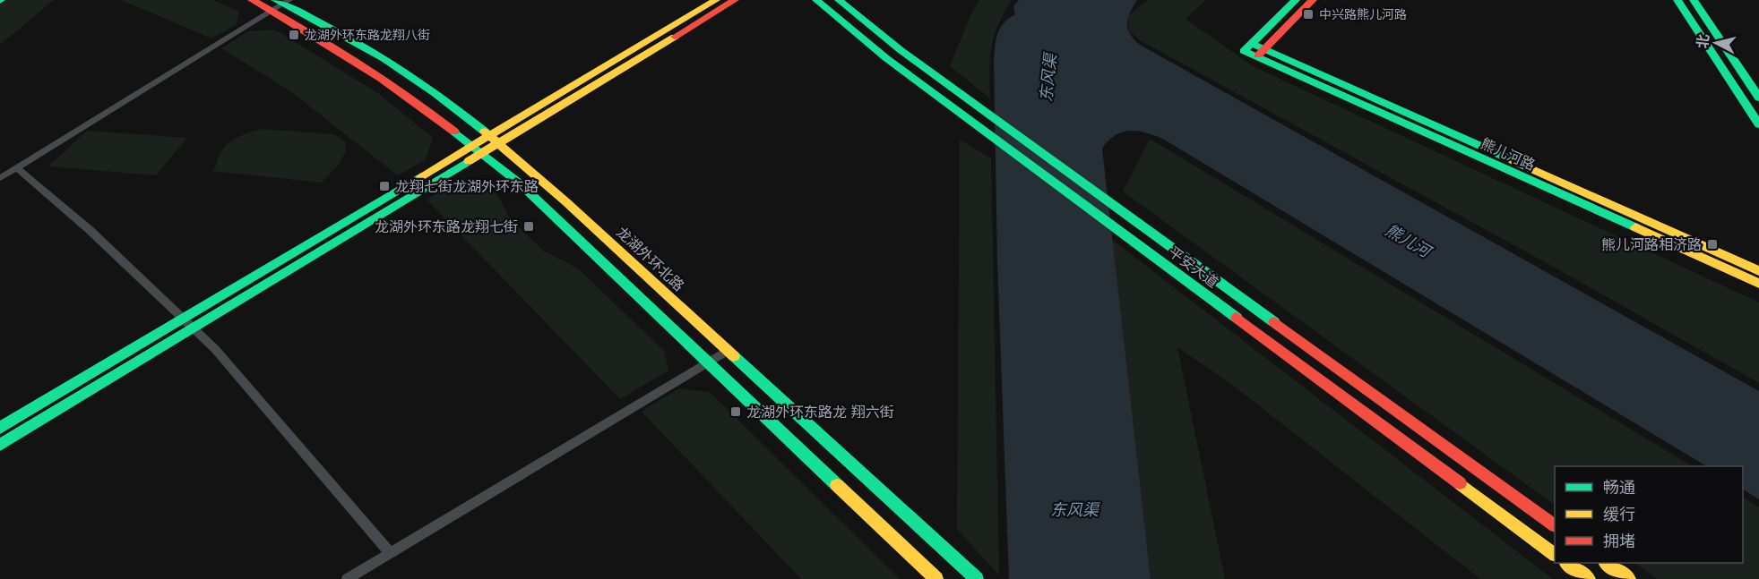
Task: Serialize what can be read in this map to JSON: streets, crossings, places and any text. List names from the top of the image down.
{
  "streets": {
    "main road": ["熊儿河路", "龙湖外环北路", "平安大道"]
  },
  "water": ["东风渠", "熊儿河"],
  "places": {
    "transit": [
      "中兴路熊儿河路",
      "龙湖外环东路龙翔八街",
      "龙翔七街龙湖外环东路",
      "龙湖外环东路龙翔七街",
      "熊儿河路相济路",
      "龙湖外环东路龙 翔六街"
    ]
  },
  "legend": ["畅通", "缓行", "拥堵"],
  "north": "left"
}
